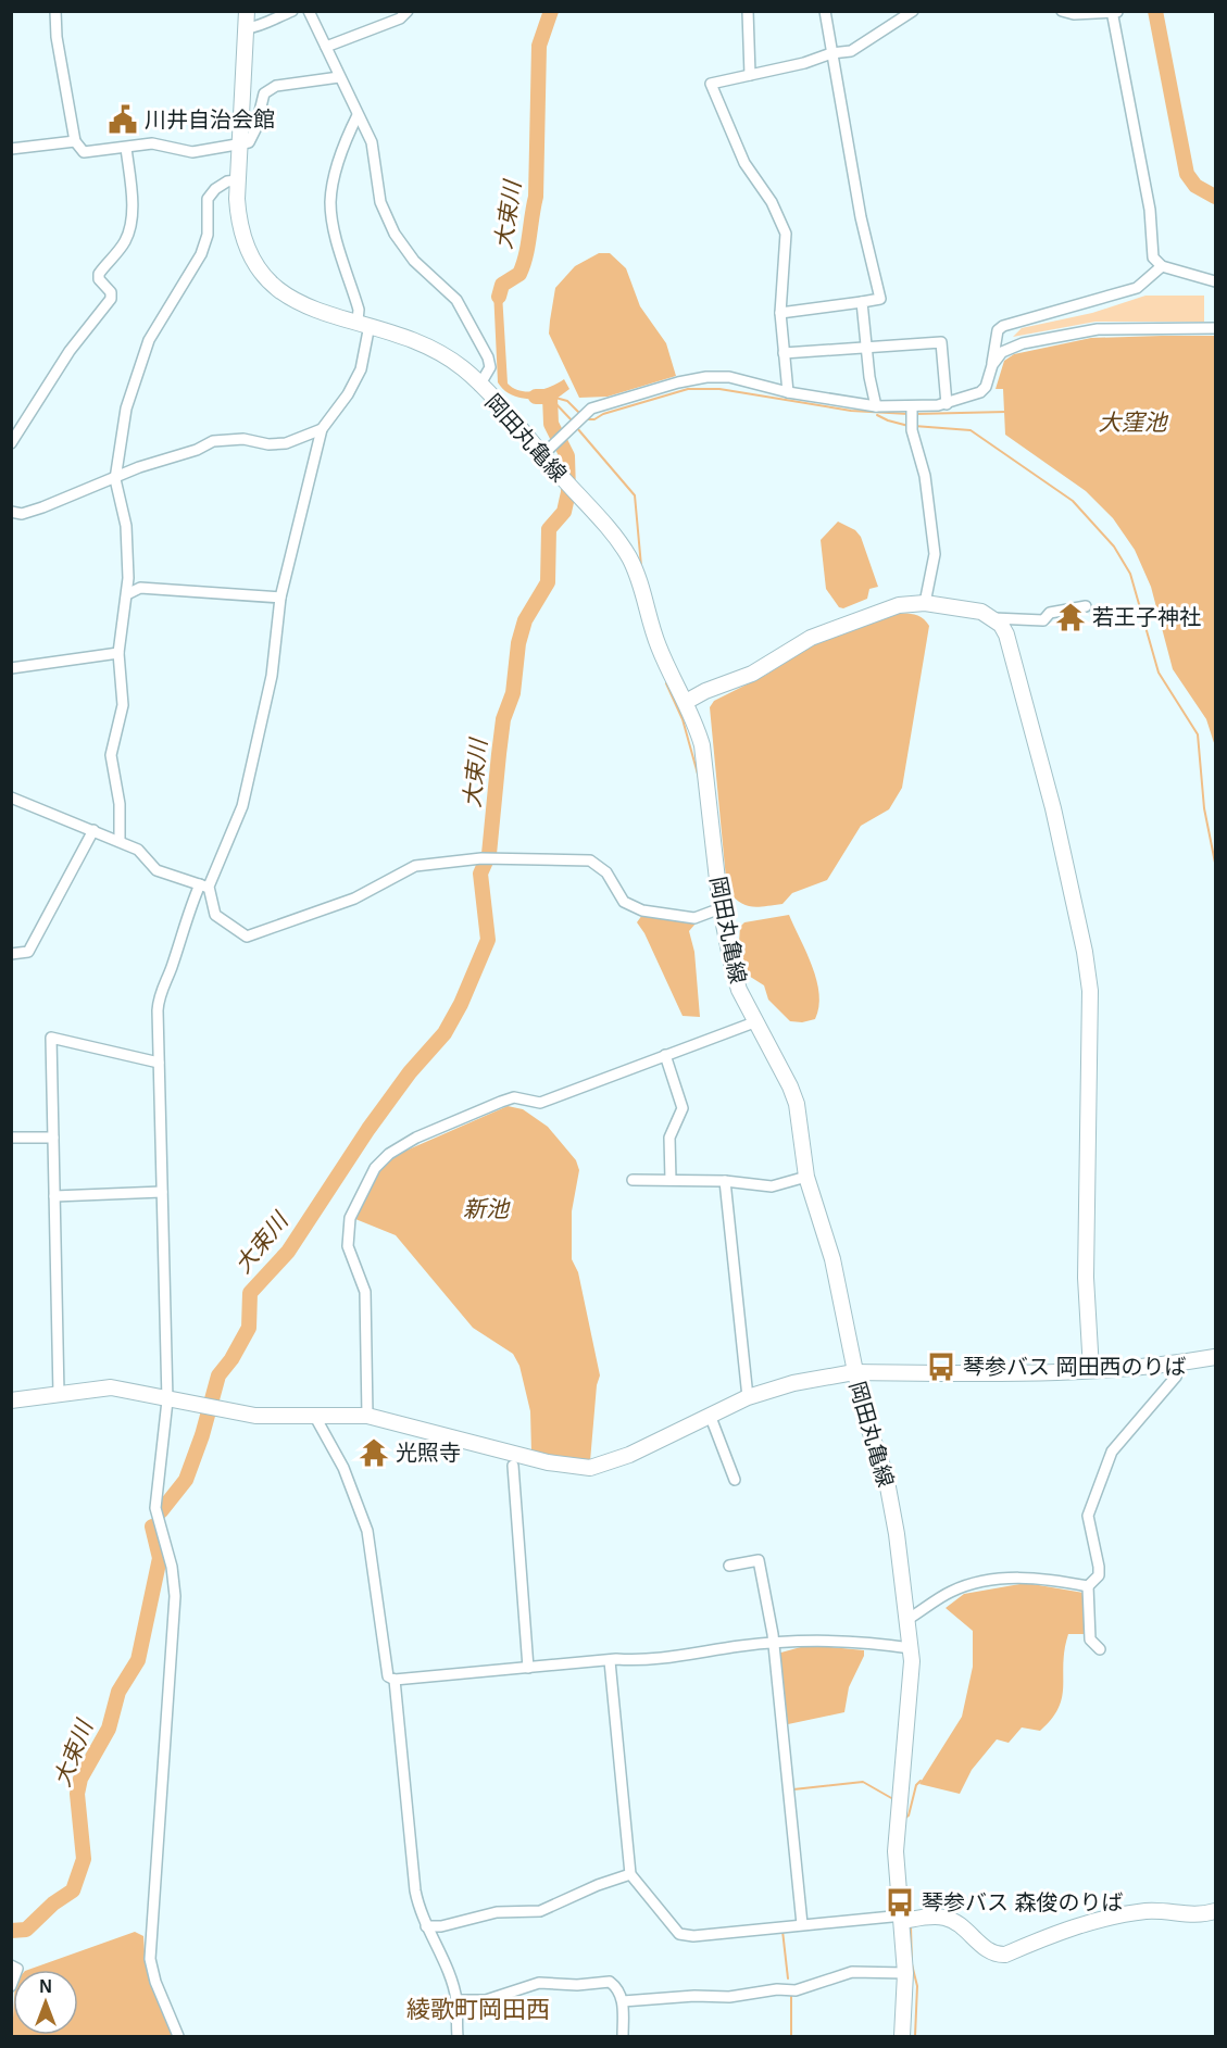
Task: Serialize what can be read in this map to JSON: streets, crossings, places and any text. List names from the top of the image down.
{
  "streets": {
    "street": ["岡田丸亀線"]
  },
  "districts": ["綾歌町岡田西"],
  "water": ["大束川", "大窪池", "新池"],
  "places": {
    "public building": ["川井自治会館"],
    "temple": ["若王子神社", "光照寺"],
    "bus stop": ["琴参バス 岡田西のりば", "琴参バス 森俊のりば"]
  },
  "north": "top"
}
